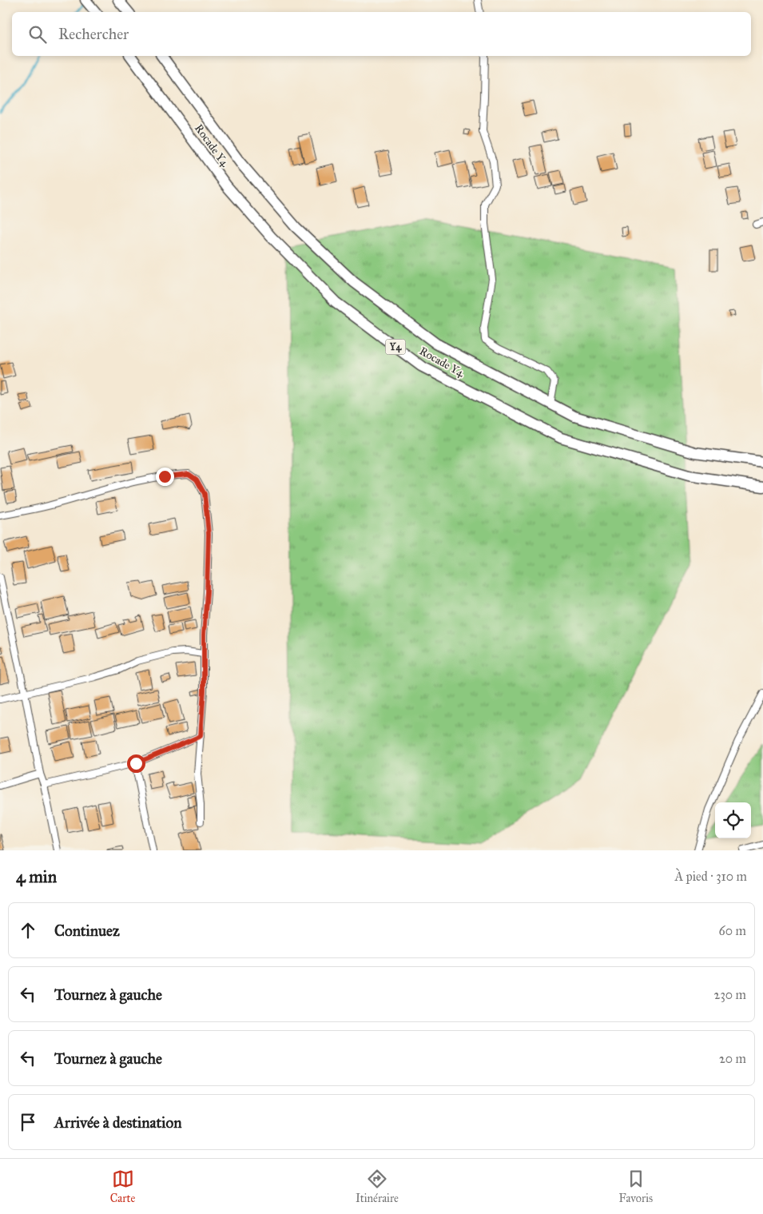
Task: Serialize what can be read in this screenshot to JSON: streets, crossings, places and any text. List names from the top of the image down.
{
  "streets": {
    "highway": ["Rocade Y4", "Y4"]
  },
  "page": {
    "search": "Rechercher",
    "heading": ["4 min", "À pied · 310 m"],
    "list": [
      ["Continuez", "60 m"],
      ["Tournez à gauche", "230 m"],
      ["Tournez à gauche", "20 m"],
      "Arrivée à destination"
    ],
    "nav": ["Carte", "Itinéraire", "Favoris"]
  }
}
